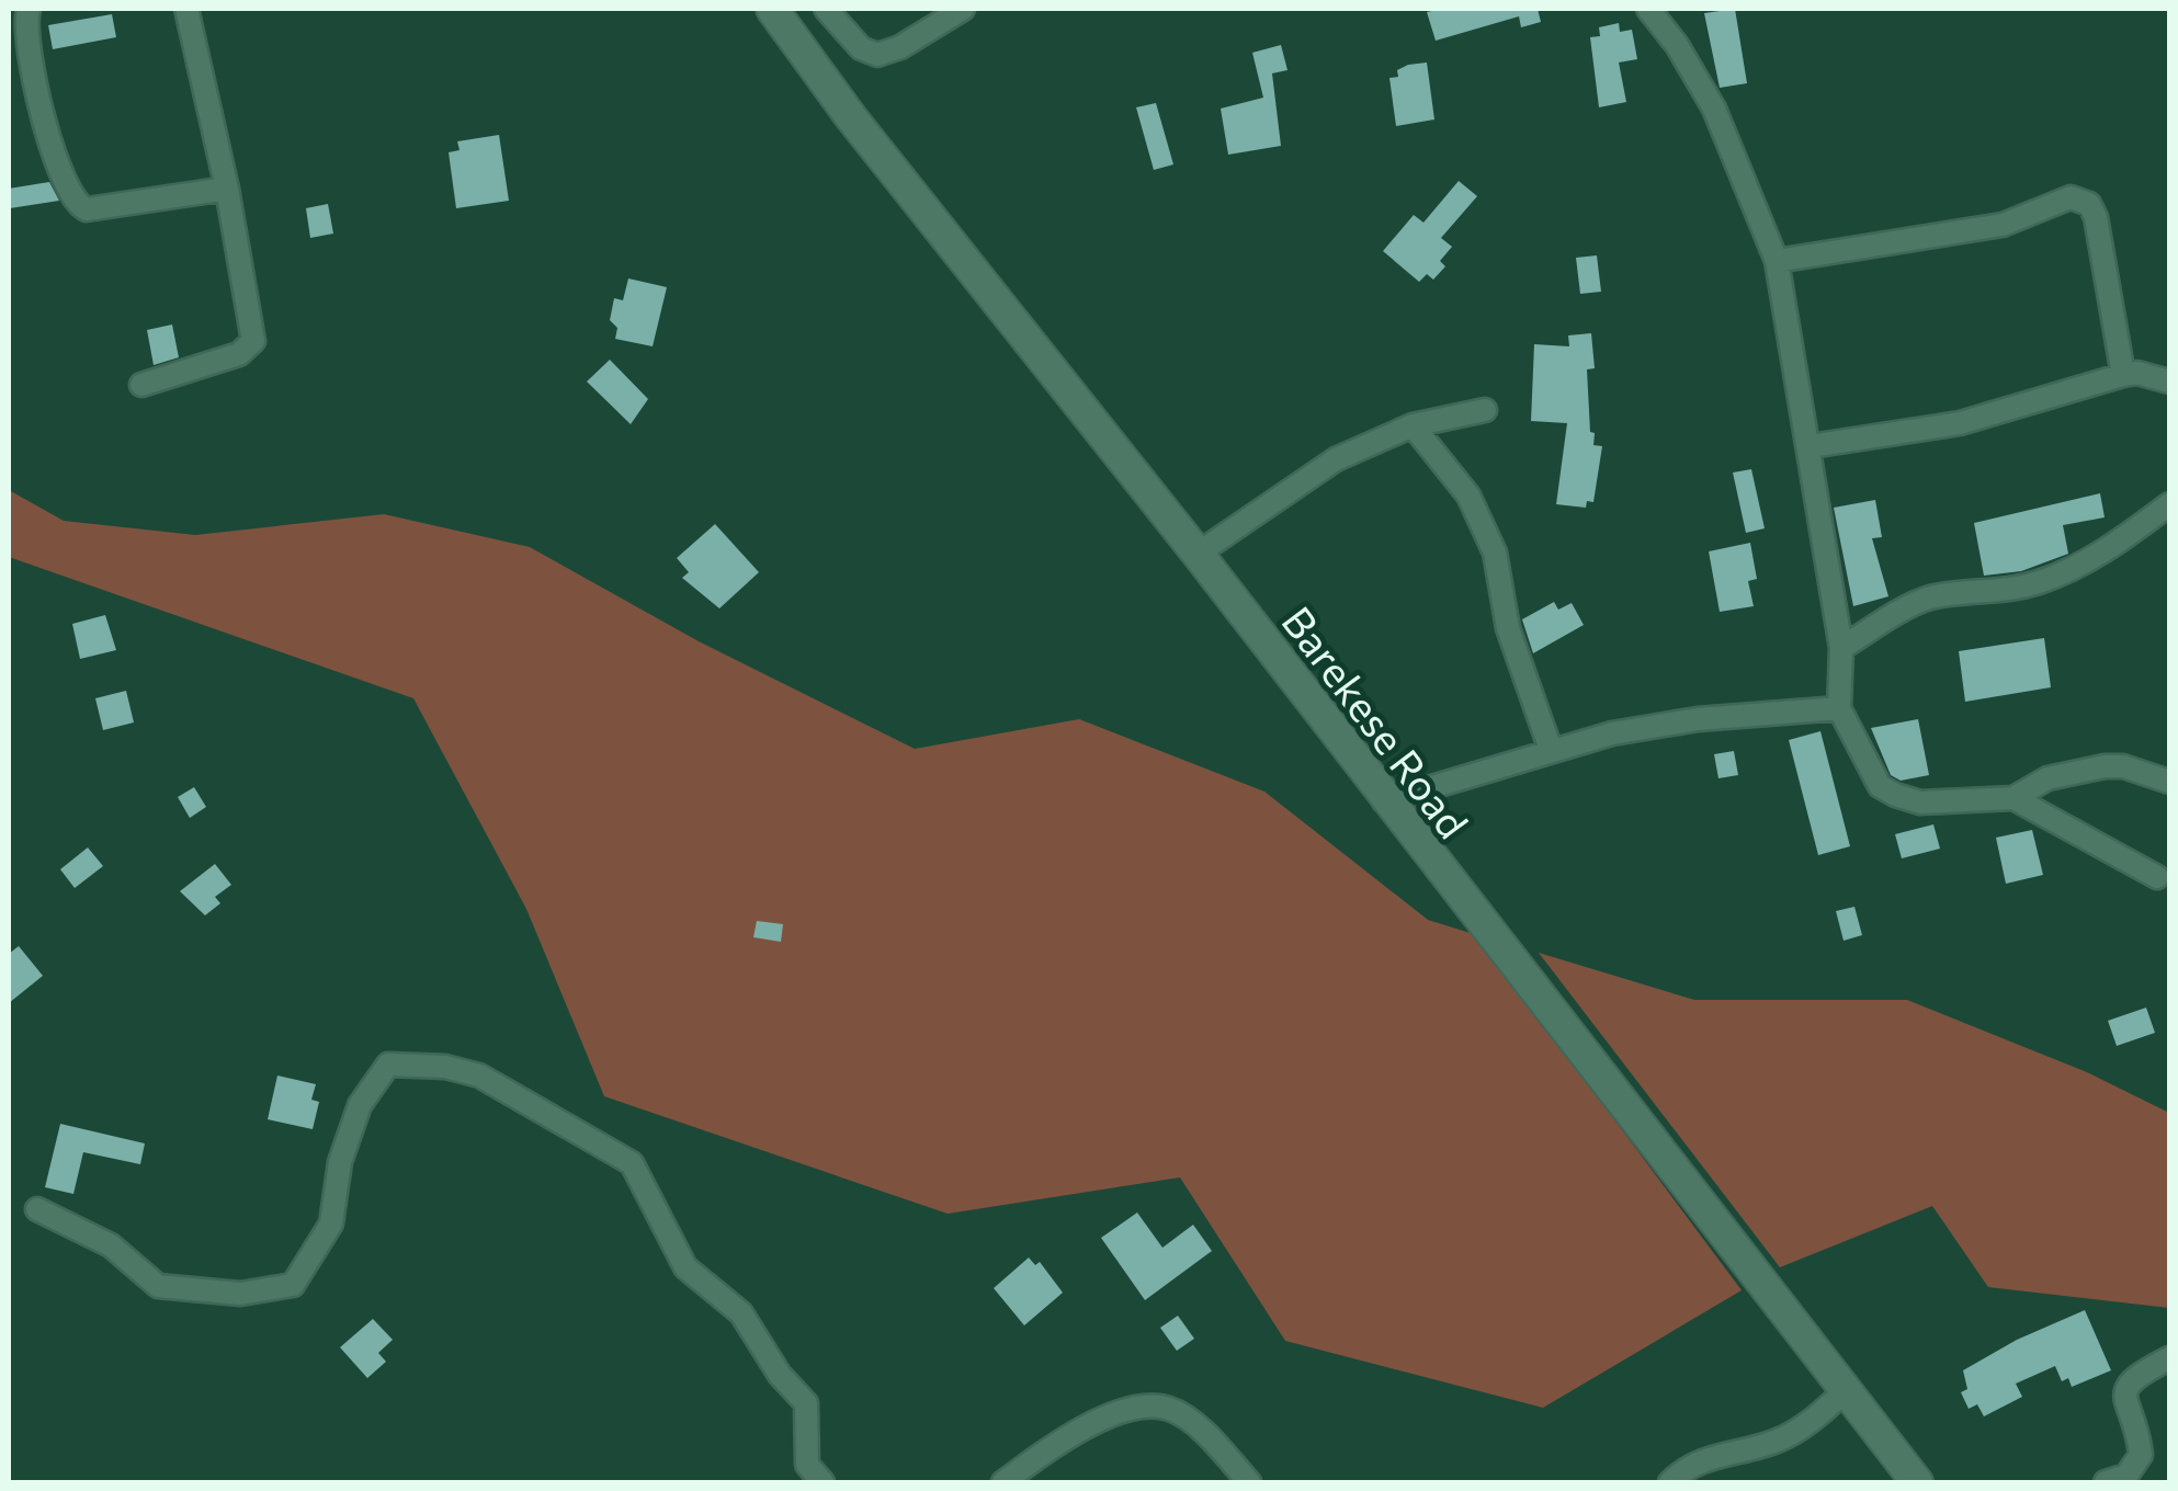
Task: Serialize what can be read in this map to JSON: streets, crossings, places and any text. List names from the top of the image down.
{
  "streets": {
    "main road": ["Barekese Road"]
  }
}
